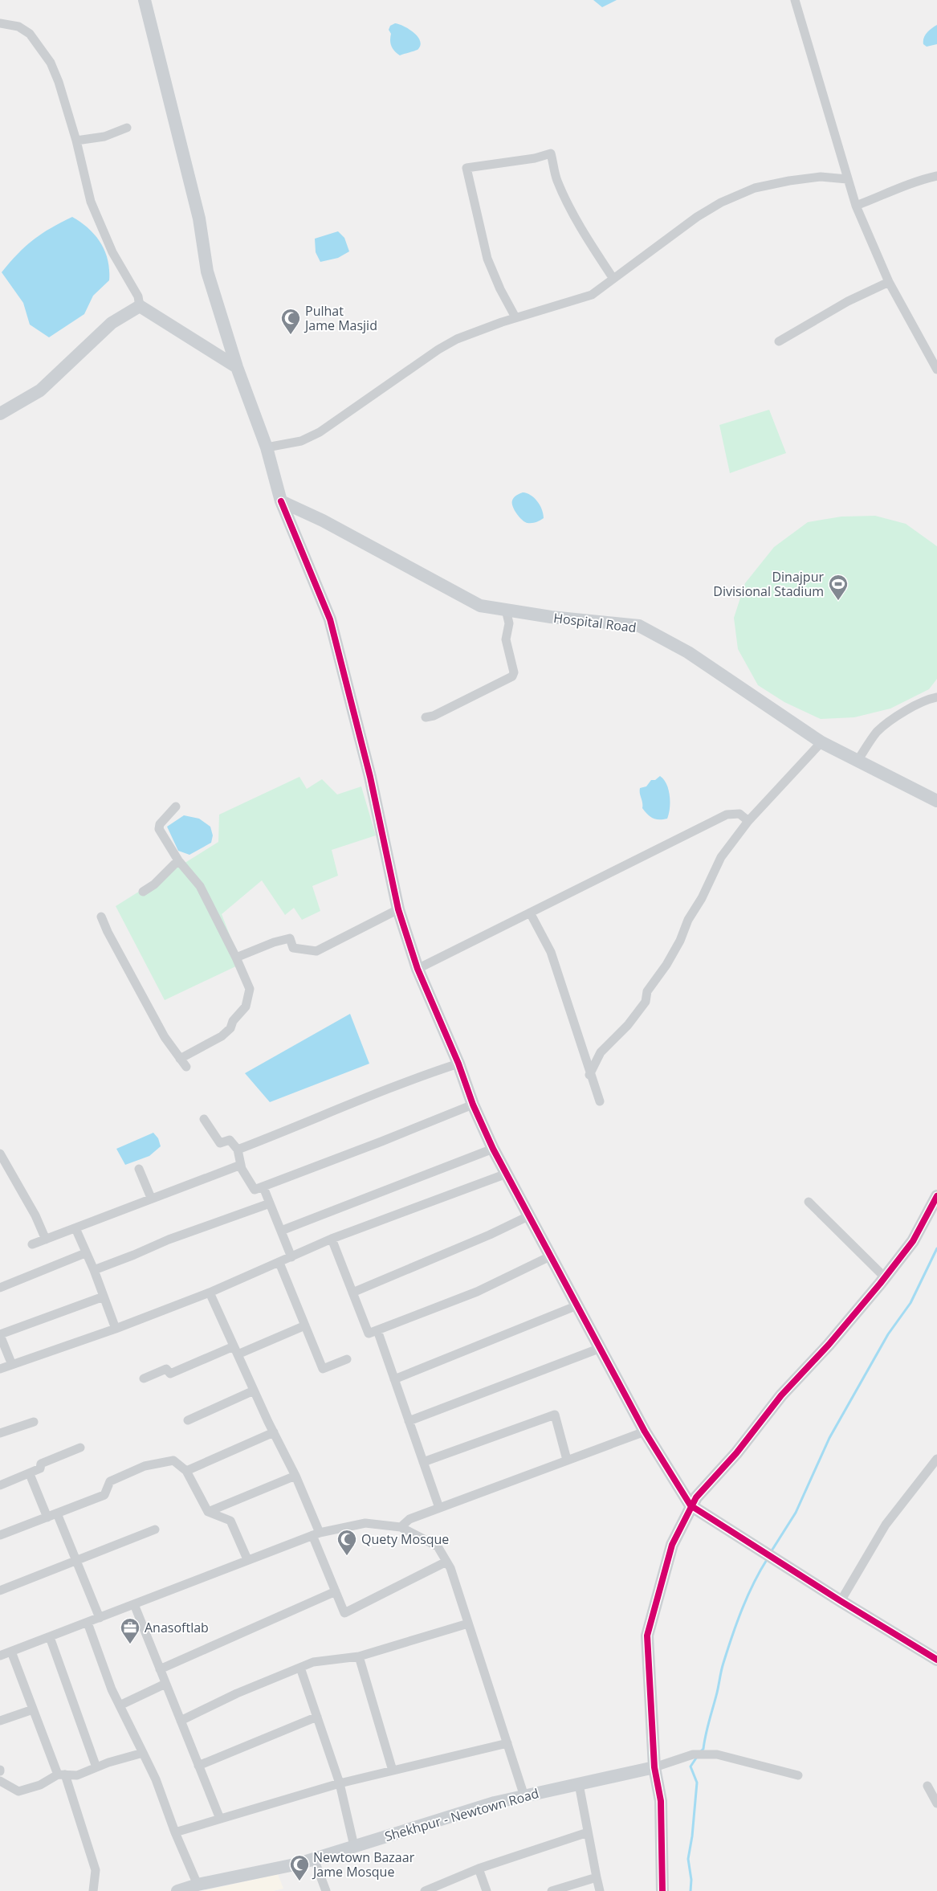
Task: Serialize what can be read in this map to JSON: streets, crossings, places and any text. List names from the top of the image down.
{
  "streets": {
    "street": ["Hospital Road", "Shekhpur - Newtown Road"]
  },
  "places": {
    "mosque": ["Pulhat Jame Masjid", "Quety Mosque", "Newtown Bazaar Jame Mosque"],
    "sports": ["Dinajpur Divisional Stadium"],
    "office": ["Anasoftlab"]
  }
}
